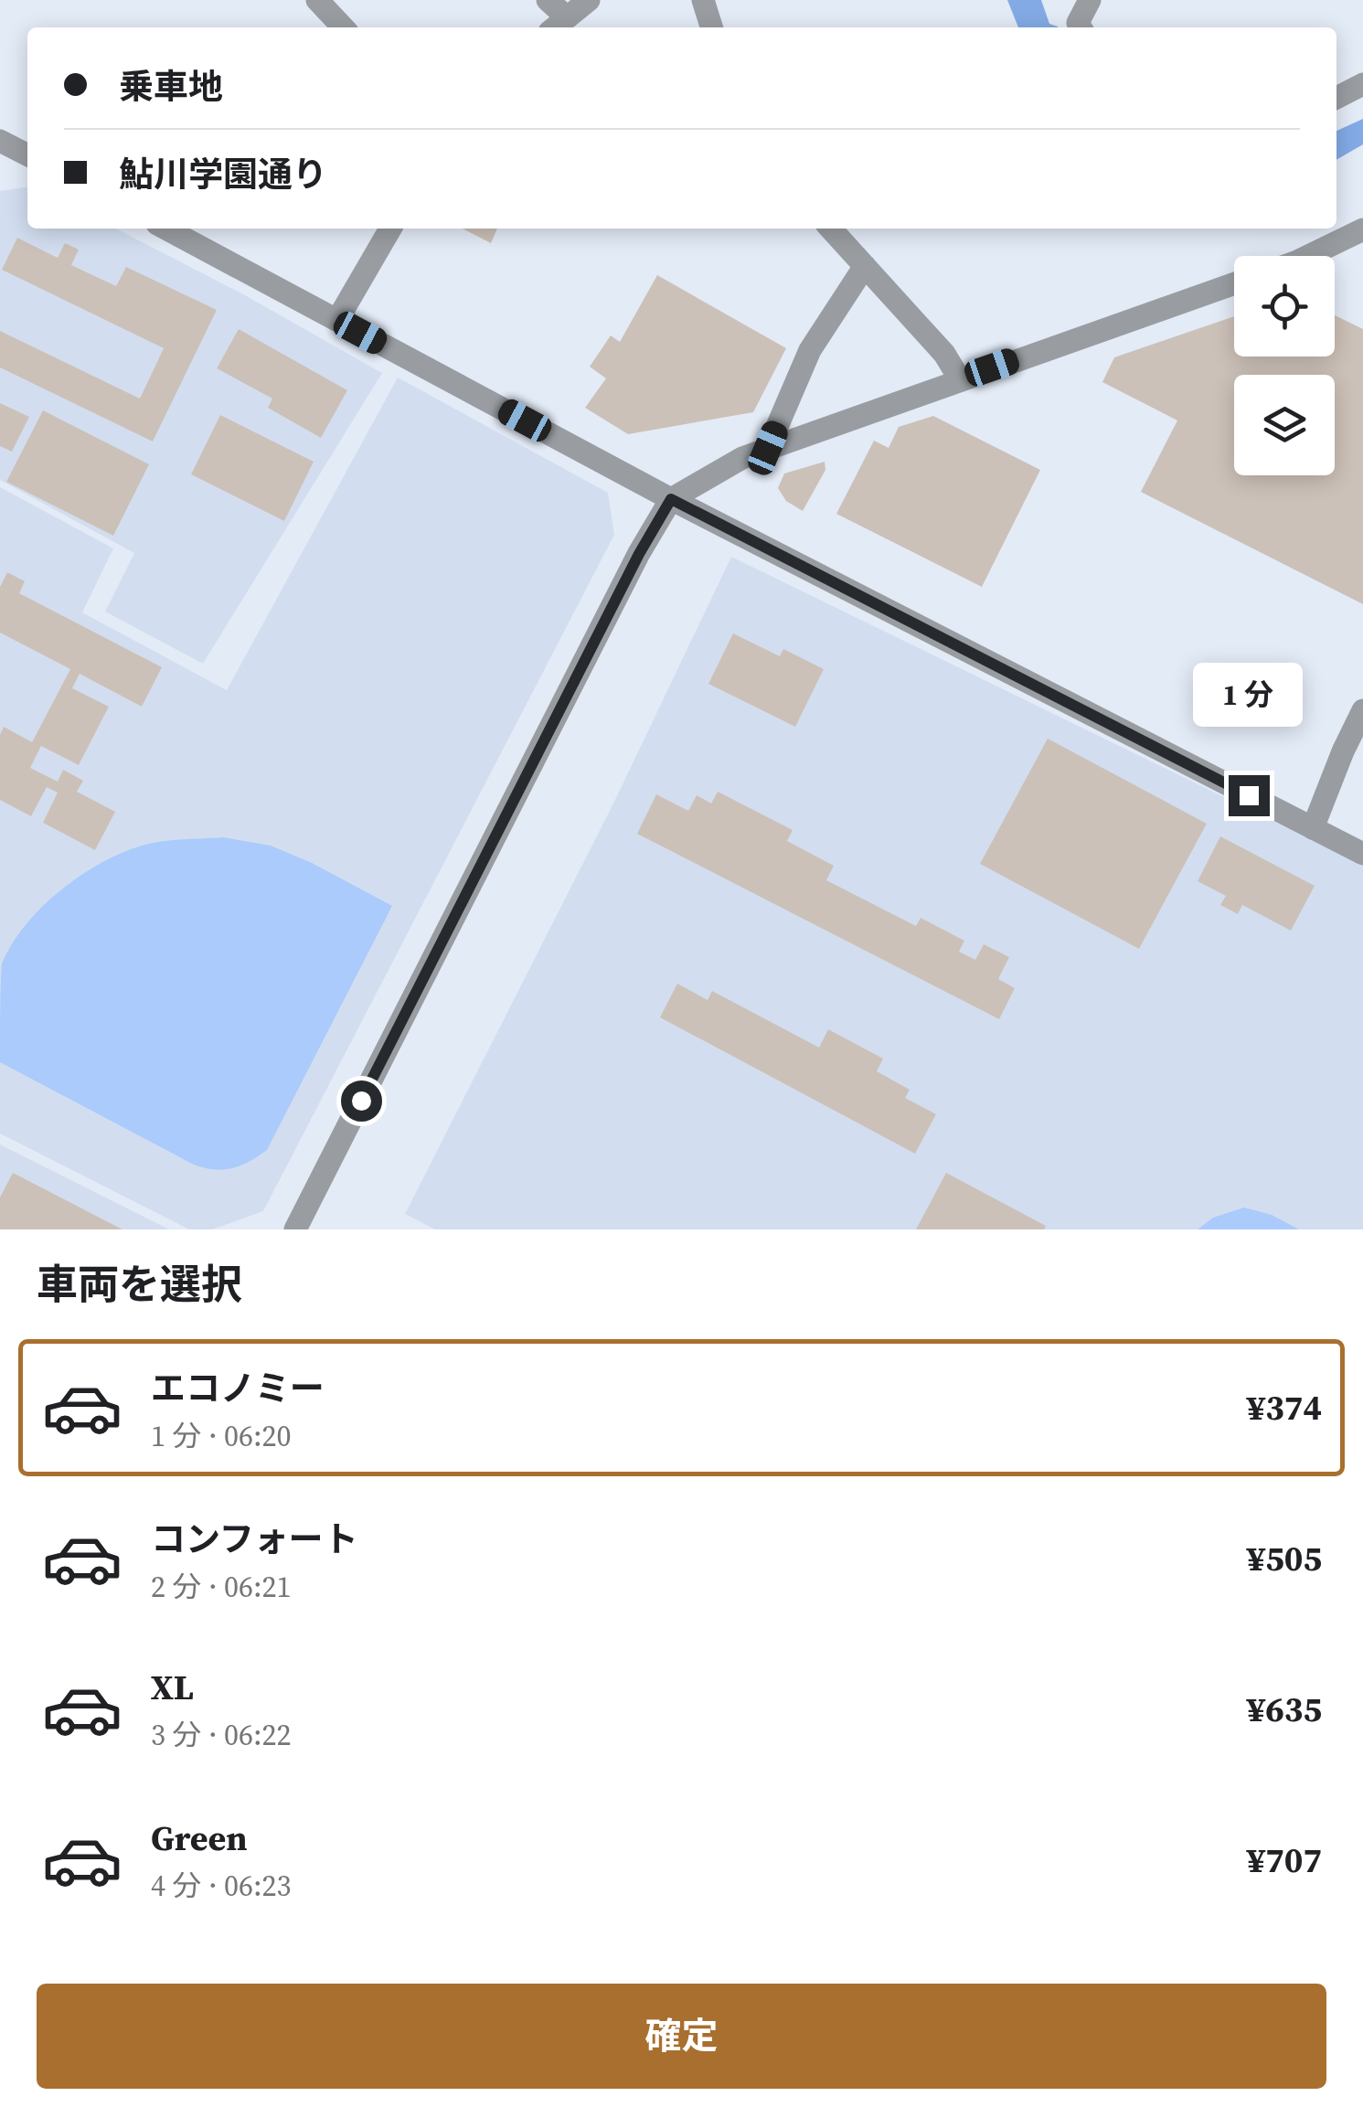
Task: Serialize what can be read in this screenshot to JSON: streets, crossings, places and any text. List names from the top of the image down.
{
  "page": {
    "banner": ["乗車地", "鮎川学園通り"],
    "bubble": "1 分",
    "heading": "車両を選択",
    "list": [
      {
        "name": "エコノミー",
        "note": "1 分 · 06:20",
        "value": "¥374"
      },
      {
        "name": "コンフォート",
        "note": "2 分 · 06:21",
        "value": "¥505"
      },
      {
        "name": "XL",
        "note": "3 分 · 06:22",
        "value": "¥635"
      },
      {
        "name": "Green",
        "note": "4 分 · 06:23",
        "value": "¥707"
      }
    ],
    "buttons": "確定"
  }
}
